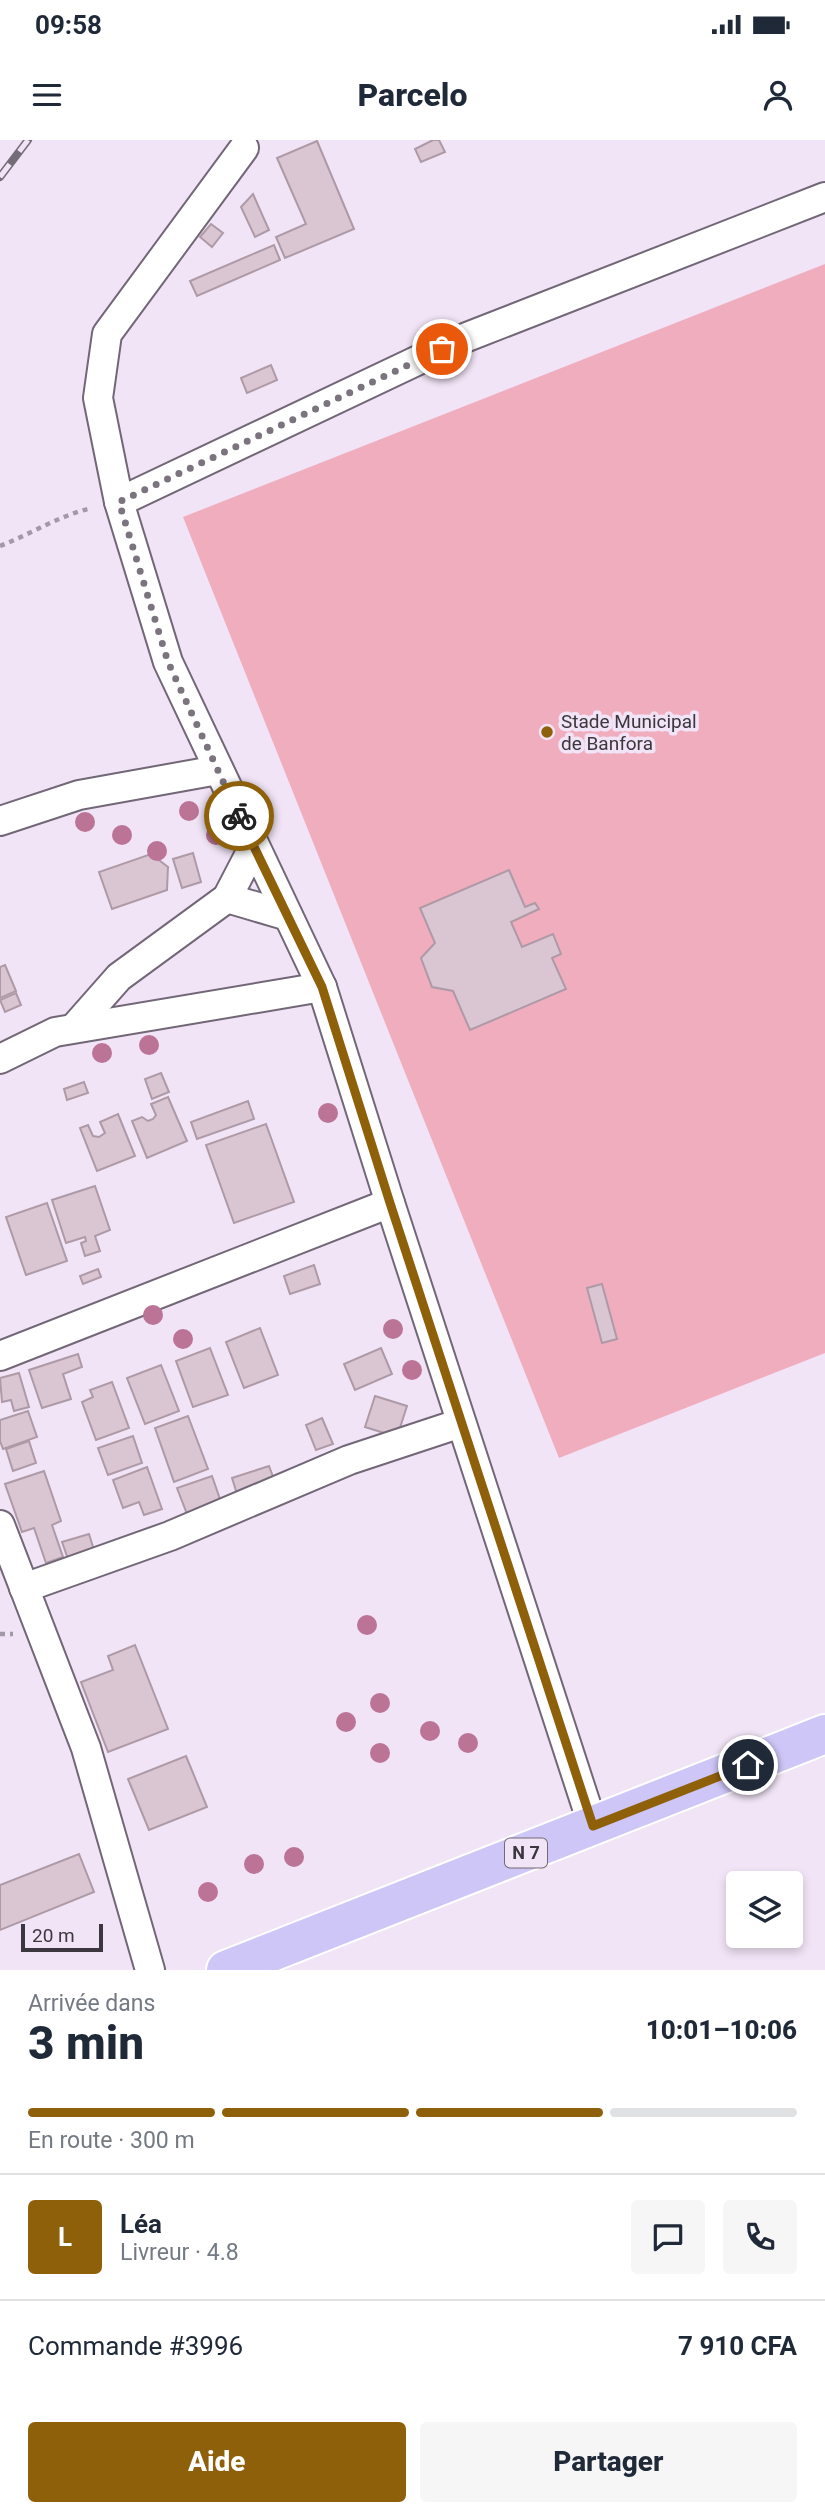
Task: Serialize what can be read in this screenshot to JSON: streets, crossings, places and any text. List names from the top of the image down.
{
  "streets": {
    "highway": ["N 7"]
  },
  "places": ["Stade Municipal de Banfora"],
  "scale_bar": "20 m",
  "page": {
    "status": "09:58",
    "header": "Parcelo",
    "scale": "20 m",
    "heading": ["3 min", "Arrivée dans", "10:01–10:06"],
    "panel": [
      "Léa",
      "Livreur · 4.8",
      "Commande #3996",
      "7 910 CFA"
    ],
    "bar": "En route · 300 m",
    "round": "L",
    "buttons": ["Aide", "Partager"]
  }
}
